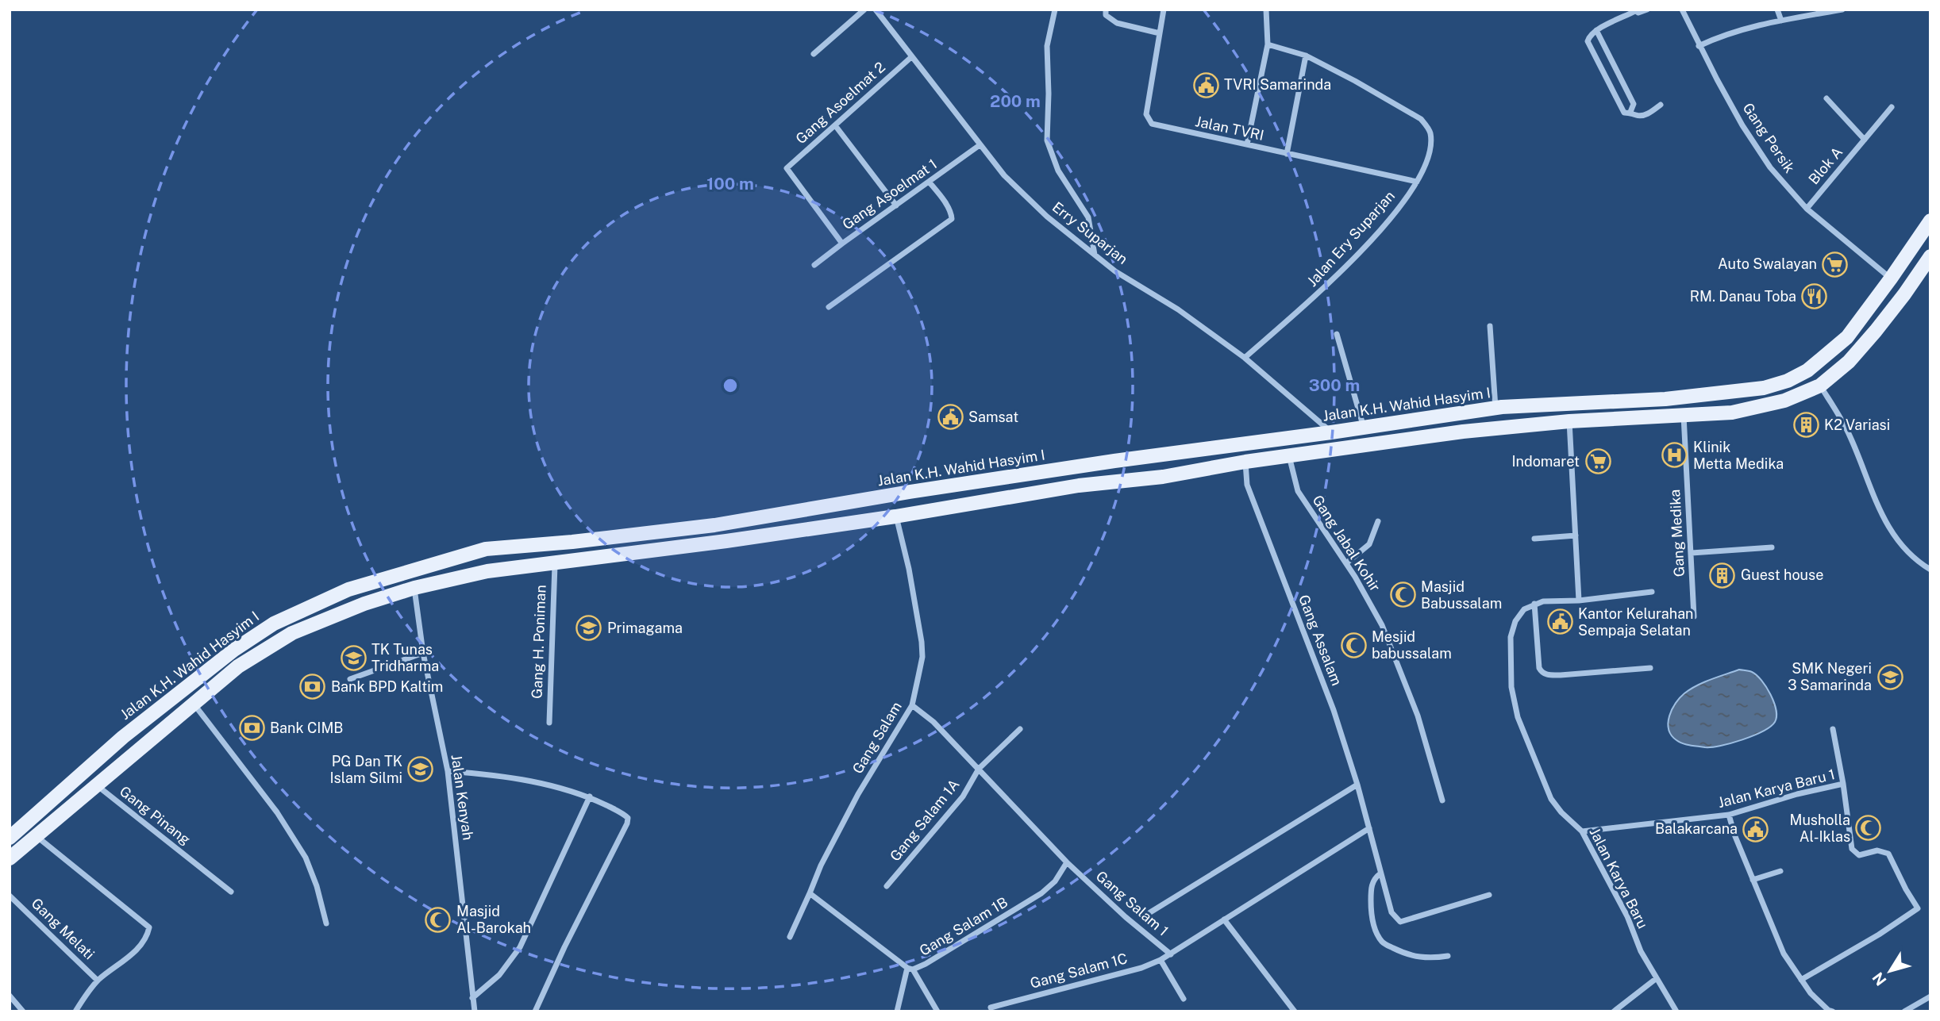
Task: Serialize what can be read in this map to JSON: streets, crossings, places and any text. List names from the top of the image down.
{
  "streets": {
    "main road": ["Jalan K.H. Wahid Hasyim I"],
    "street": [
      "Gang Asoelmat 2",
      "Jalan TVRI",
      "Gang Persik",
      "Blok A",
      "Gang Asoelmat 1",
      "Erry Suparjan",
      "Jalan Ery Suparjan",
      "Gang Medika",
      "Gang Jabal Kohir",
      "Gang Assalam",
      "Gang H. Poniman",
      "Gang Salam",
      "Jalan Karya Baru 1",
      "Jalan Kenyah",
      "Gang Pinang",
      "Gang Salam 1A",
      "Jalan Karya Baru",
      "Gang Salam 1",
      "Gang Salam 1B",
      "Gang Melati",
      "Gang Salam 1C"
    ]
  },
  "crossings": [
    ["Gang Asoelmat 2", "Gang Asoelmat 1"],
    ["Gang Asoelmat 2", "Erry Suparjan"],
    ["Jalan TVRI", "Jalan Ery Suparjan"],
    ["Gang Persik", "Blok A"],
    ["Gang Persik", "Jalan K.H. Wahid Hasyim I"],
    ["Gang Asoelmat 1", "Erry Suparjan"],
    ["Erry Suparjan", "Jalan Ery Suparjan"],
    ["Erry Suparjan", "Jalan K.H. Wahid Hasyim I"],
    ["Gang Assalam", "Gang Salam 1"],
    ["Gang Salam", "Gang Salam 1"],
    ["Gang Salam", "Gang Salam 1B"],
    ["Jalan Karya Baru 1", "Jalan Karya Baru"],
    ["Gang Salam 1A", "Gang Salam 1"],
    ["Gang Salam 1", "Gang Salam 1B"],
    ["Gang Salam 1", "Gang Salam 1C"]
  ],
  "places": {
    "public building": [
      "TVRI Samarinda",
      "Samsat",
      "Kantor Kelurahan Sempaja Selatan",
      "Balakarcana"
    ],
    "supermarket": ["Auto Swalayan", "Indomaret"],
    "restaurant": ["RM. Danau Toba"],
    "building": ["K2 Variasi", "Guest house"],
    "hospital": ["Klinik Metta Medika"],
    "mosque": [
      "Masjid Babussalam",
      "Mesjid babussalam",
      "Musholla Al-Iklas",
      "Masjid Al-Barokah"
    ],
    "school or university": [
      "Primagama",
      "TK Tunas Tridharma",
      "SMK Negeri 3 Samarinda",
      "PG Dan TK Islam Silmi"
    ],
    "bank": ["Bank BPD Kaltim", "Bank CIMB"]
  },
  "north": "bottom left",
  "rings": ["200 m", "100 m", "300 m"]
}
